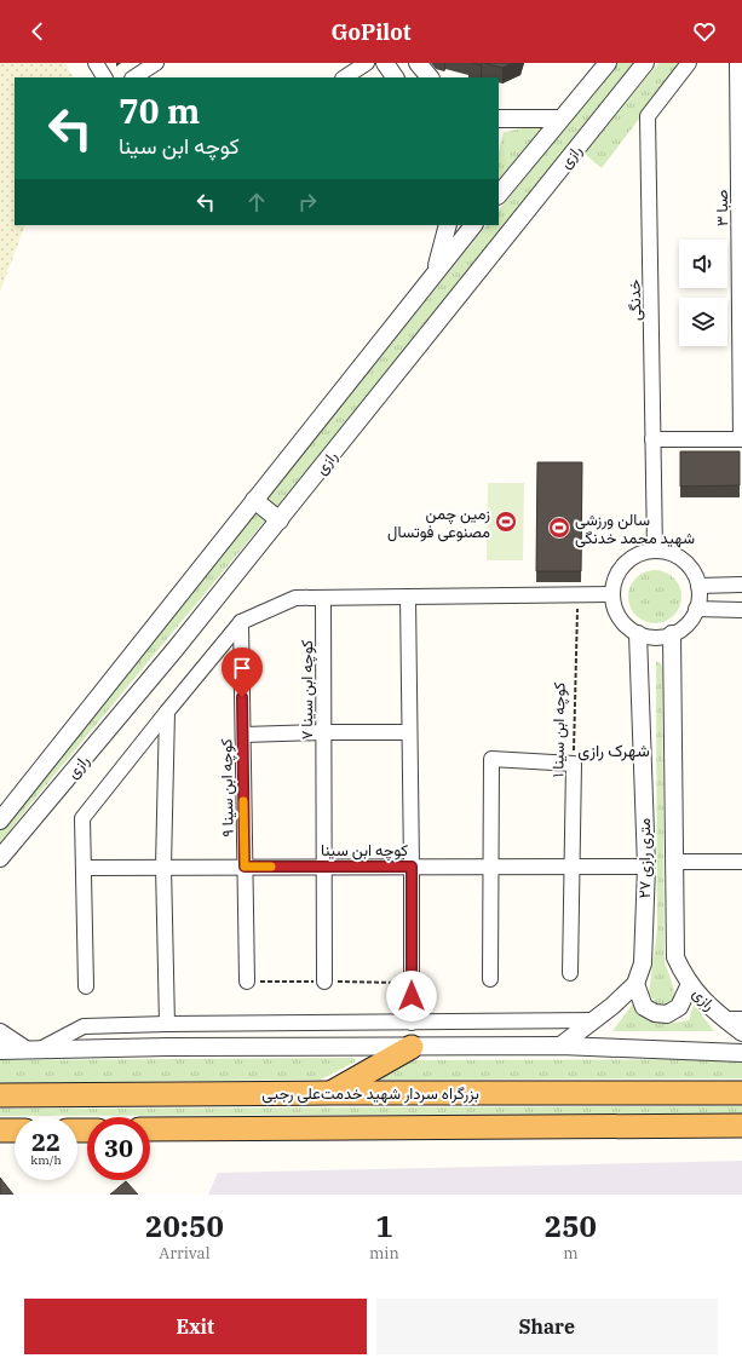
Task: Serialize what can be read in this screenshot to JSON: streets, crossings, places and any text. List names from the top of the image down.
{
  "streets": {
    "highway": ["بزرگراه سردار شهید خدمت‌علی رجبی"],
    "street": [
      "رازی",
      "صبا ۳",
      "خدنگی",
      "کوچه ابن سینا ۷",
      "کوچه ابن سینا ۱",
      "کوچه ابن سینا ۹",
      "کوچه ابن سینا",
      "۲۷ متری رازی"
    ]
  },
  "crossings": [
    ["رازی", "۲۷ متری رازی"],
    ["خدنگی", "۲۷ متری رازی"],
    ["کوچه ابن سینا ۷", "کوچه ابن سینا"],
    ["کوچه ابن سینا ۱", "کوچه ابن سینا"],
    ["کوچه ابن سینا ۹", "کوچه ابن سینا"],
    ["کوچه ابن سینا", "۲۷ متری رازی"]
  ],
  "districts": ["شهرک رازی"],
  "places": {
    "sports": ["زمین چمن مصنوعی فوتسال", "سالن ورزشی شهید محمد خدنگی"]
  },
  "page": {
    "header": "GoPilot",
    "turn": ["70 m", "کوچه ابن سینا"],
    "speed": "22 km/h",
    "limit": "30",
    "eta": [
      "20:50",
      "Arrival",
      "1",
      "min",
      "250",
      "m"
    ],
    "buttons": ["Exit", "Share"]
  }
}
